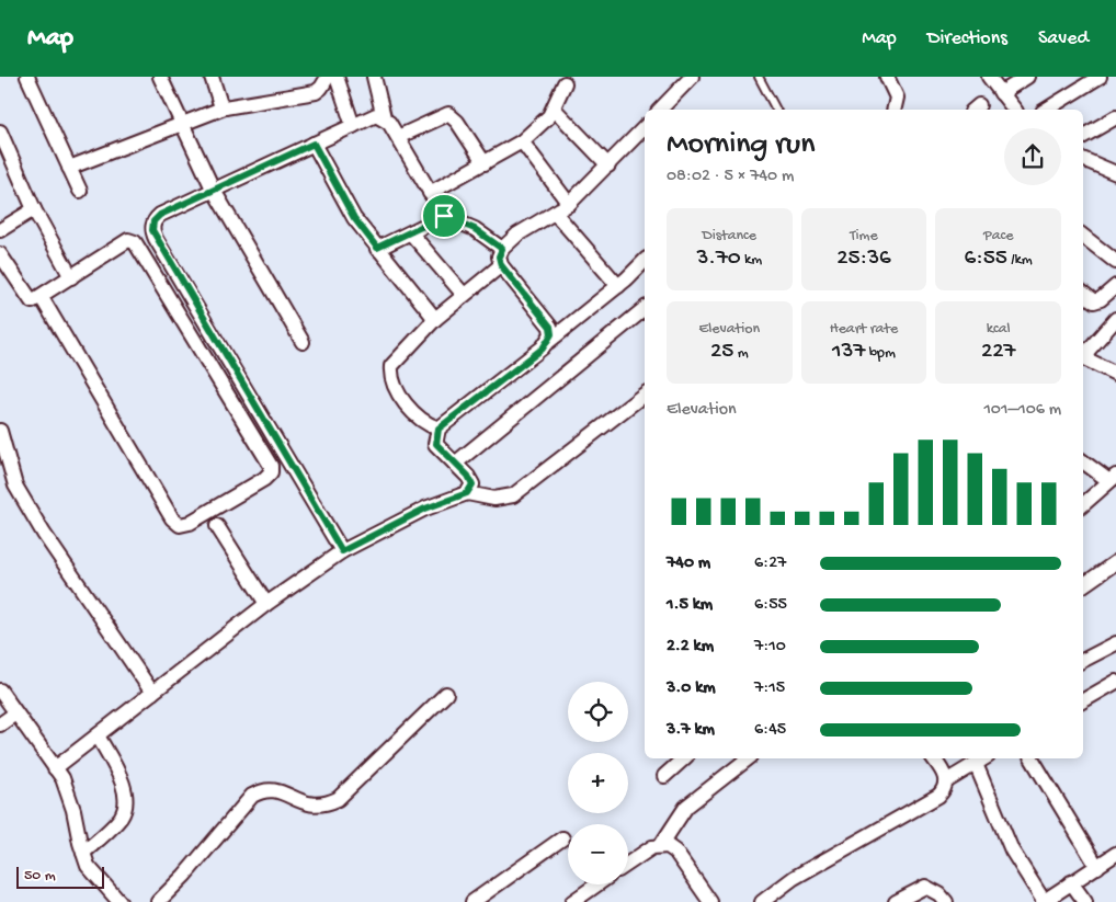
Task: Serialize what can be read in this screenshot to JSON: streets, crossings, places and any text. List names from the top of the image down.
{
  "scale_bar": "50 m",
  "page": {
    "header": "Map",
    "nav": ["Map", "Directions", "Saved"],
    "heading": ["Morning run", "08:02 · 5 × 740 m"],
    "stats": [
      ["Distance", "3.70 km"],
      ["Time", "25:36"],
      ["Pace", "6:55 /km"],
      ["Elevation", "25 m"],
      ["Heart rate", "137 bpm"],
      ["kcal", "227"]
    ],
    "chart": ["Elevation", "101–106 m"],
    "list": [
      {
        "name": "740 m",
        "note": "6:27"
      },
      {
        "name": "1.5 km",
        "note": "6:55"
      },
      {
        "name": "2.2 km",
        "note": "7:10"
      },
      {
        "name": "3.0 km",
        "note": "7:15"
      },
      {
        "name": "3.7 km",
        "note": "6:45"
      }
    ],
    "map_buttons": ["+", "−"],
    "scale": "50 m"
  }
}
